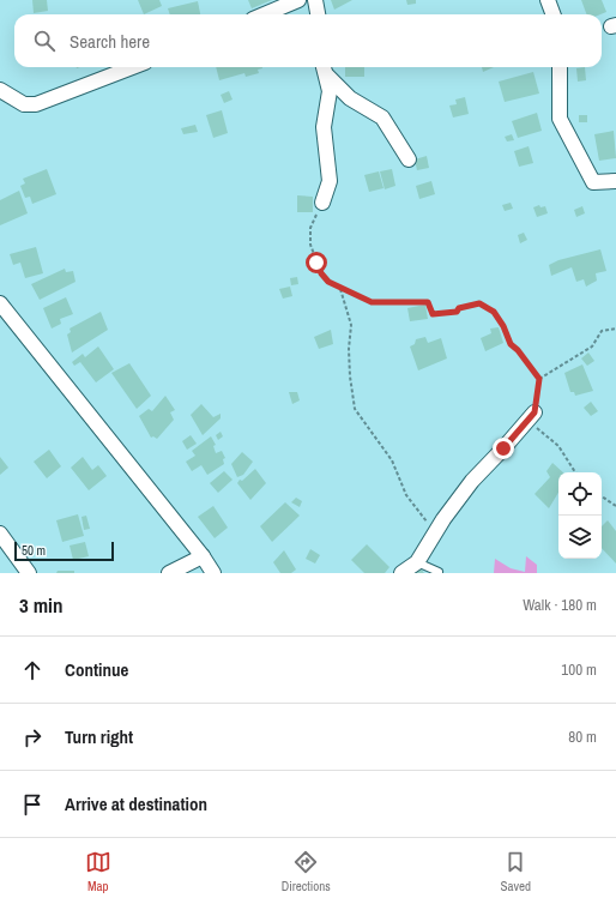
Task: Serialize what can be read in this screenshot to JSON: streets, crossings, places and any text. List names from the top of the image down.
{
  "scale_bar": "50 m",
  "page": {
    "search": "Search here",
    "scale": "50 m",
    "heading": ["3 min", "Walk · 180 m"],
    "list": [
      ["Continue", "100 m"],
      ["Turn right", "80 m"],
      "Arrive at destination"
    ],
    "nav": ["Map", "Directions", "Saved"]
  }
}
